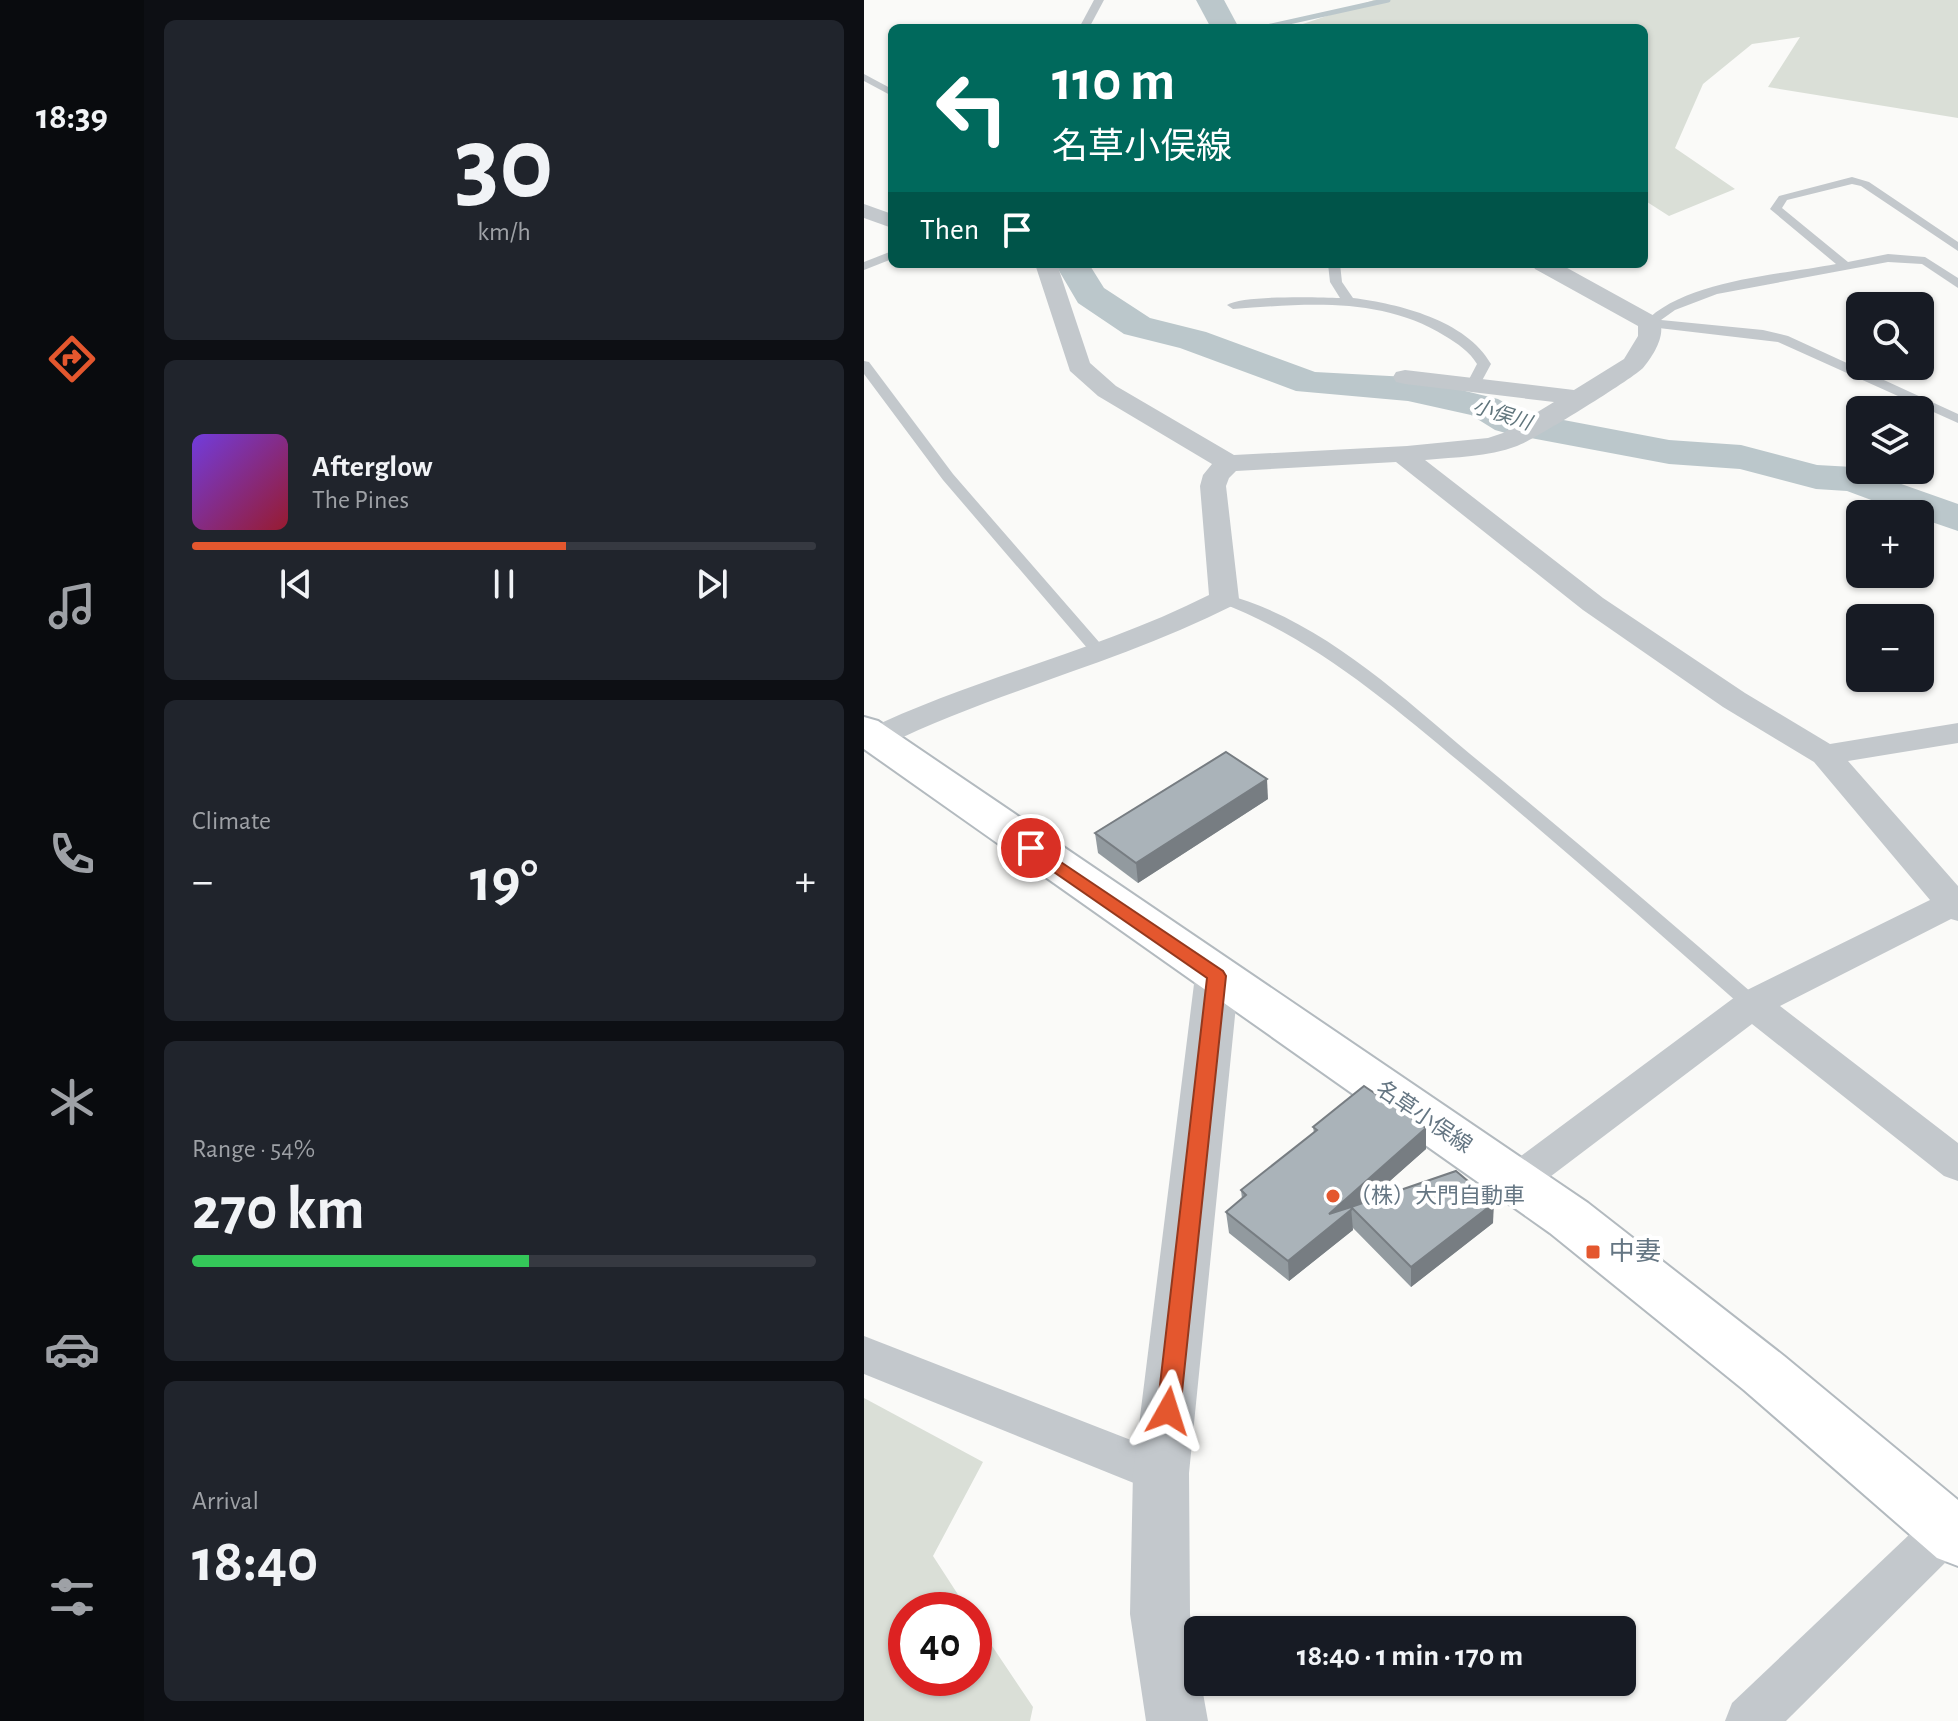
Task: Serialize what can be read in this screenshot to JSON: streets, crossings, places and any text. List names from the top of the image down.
{
  "streets": {
    "main road": ["名草小俣線"]
  },
  "water": ["小俣川"],
  "places": {
    "other": ["（株）大門自動車"],
    "transit": ["中妻"]
  },
  "page": {
    "tabs": "18:39",
    "tile": [
      ["30", "km/h"],
      "Climate",
      ["Range · 54%", "270 km"],
      ["Arrival", "18:40"]
    ],
    "turn": ["110 m", "名草小俣線"],
    "then": "Then",
    "map_buttons": ["+", "−"],
    "song": ["Afterglow", "The Pines"],
    "heat": ["−", "19°", "+"],
    "limit": "40",
    "trip": "18:40 · 1 min · 170 m"
  }
}
